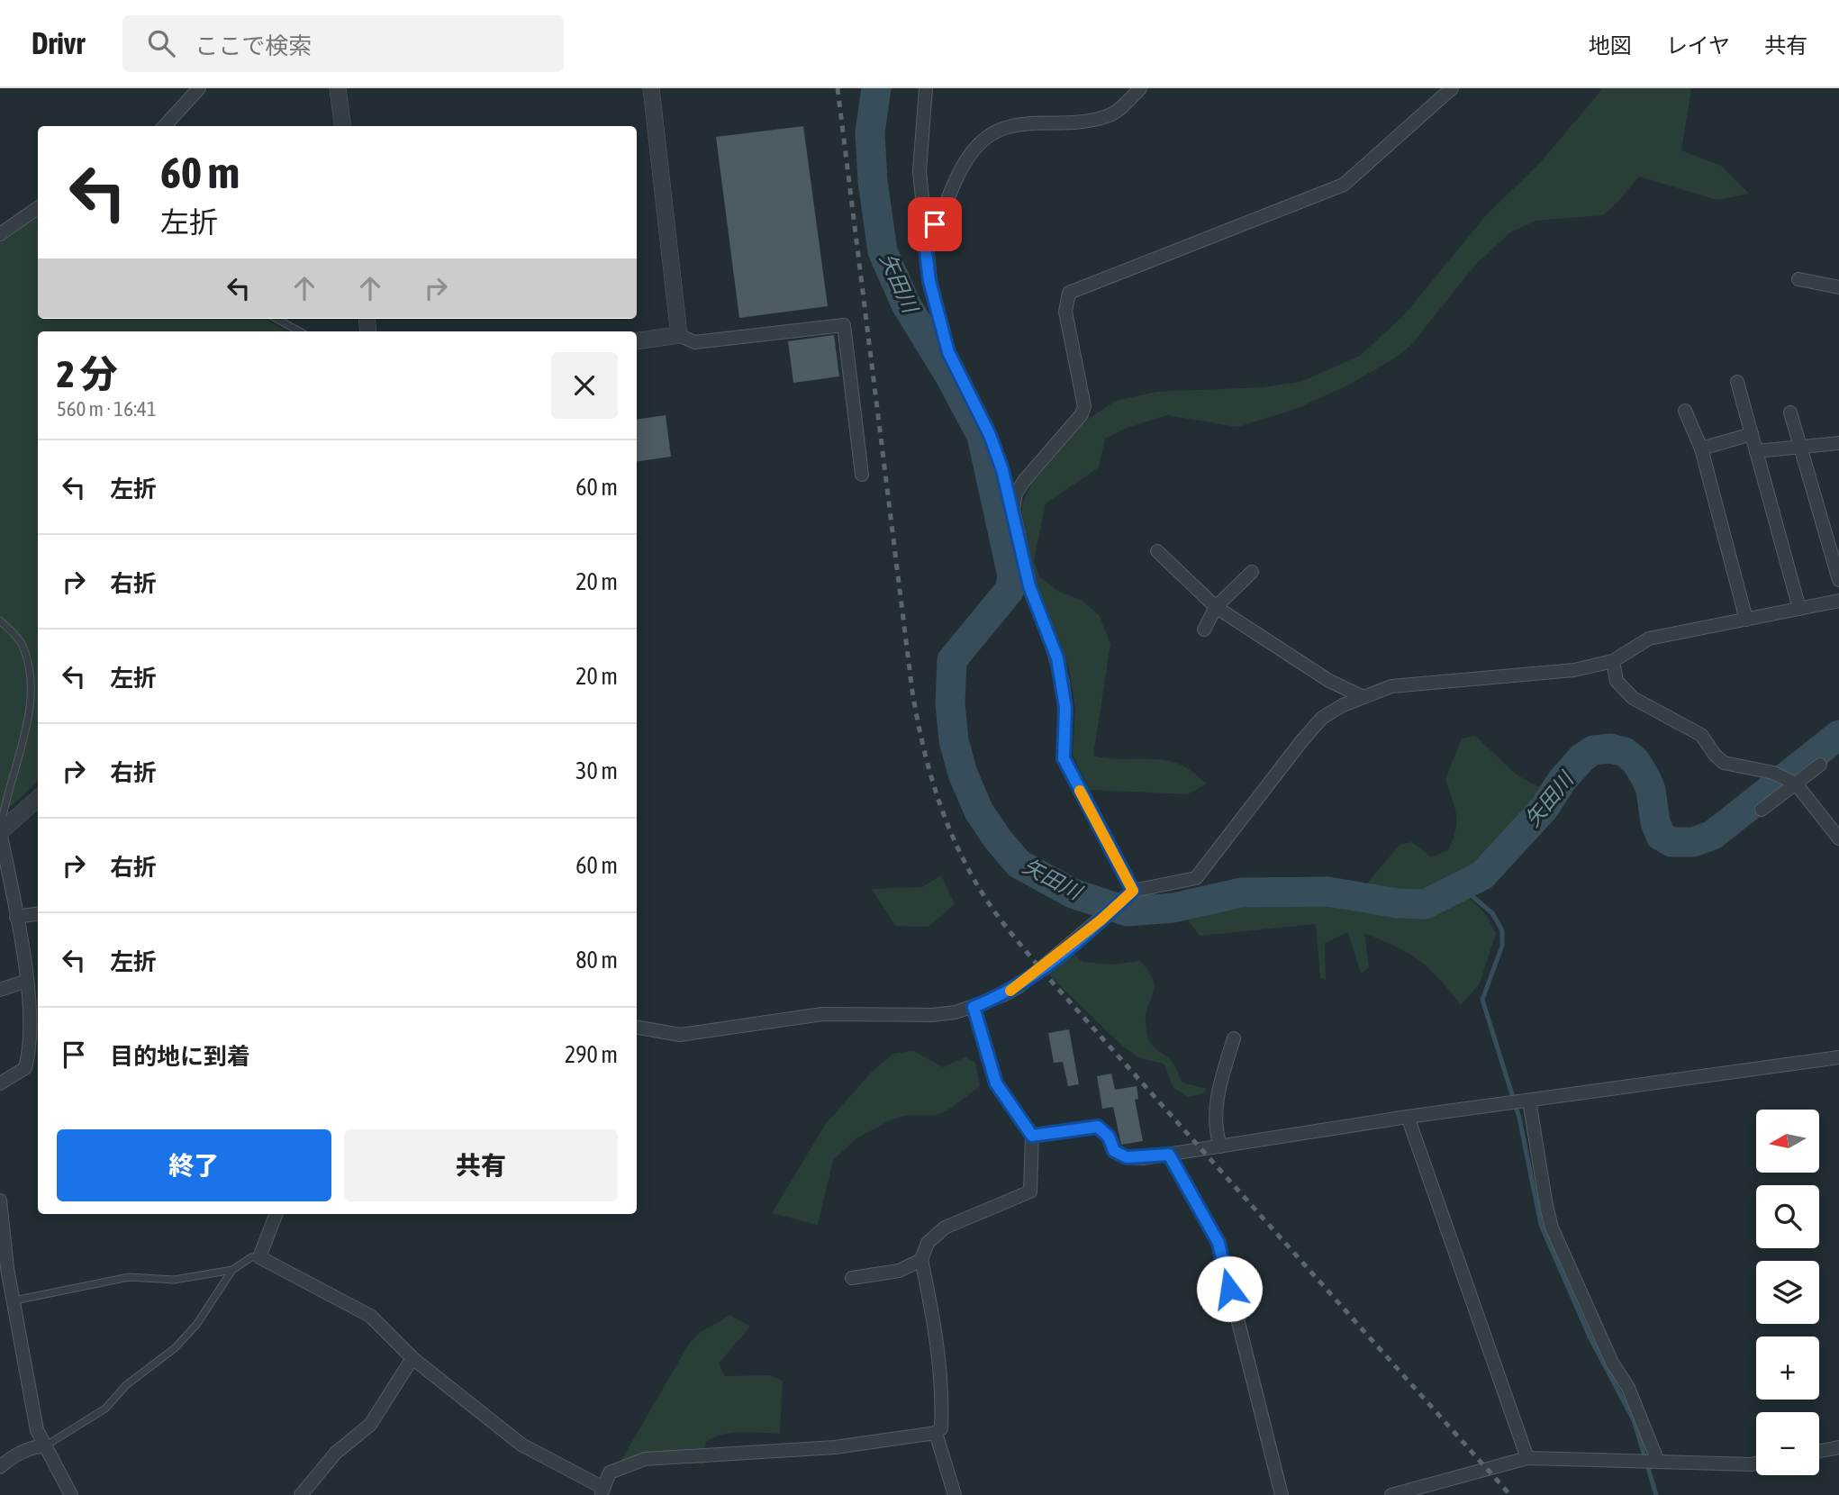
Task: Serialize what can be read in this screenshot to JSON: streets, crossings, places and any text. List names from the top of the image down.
{
  "water": ["矢田川"],
  "north": "left",
  "page": {
    "header": "Drivr",
    "search": "ここで検索",
    "nav": ["地図", "レイヤ", "共有"],
    "turn": ["60 m", "左折"],
    "heading": ["2 分", "560 m · 16:41"],
    "list": [
      {
        "name": "左折",
        "value": "60 m"
      },
      {
        "name": "右折",
        "value": "20 m"
      },
      {
        "name": "左折",
        "value": "20 m"
      },
      {
        "name": "右折",
        "value": "30 m"
      },
      {
        "name": "右折",
        "value": "60 m"
      },
      {
        "name": "左折",
        "value": "80 m"
      },
      {
        "name": "目的地に到着",
        "value": "290 m"
      }
    ],
    "map_buttons": ["+", "−"],
    "buttons": ["終了", "共有"]
  }
}
